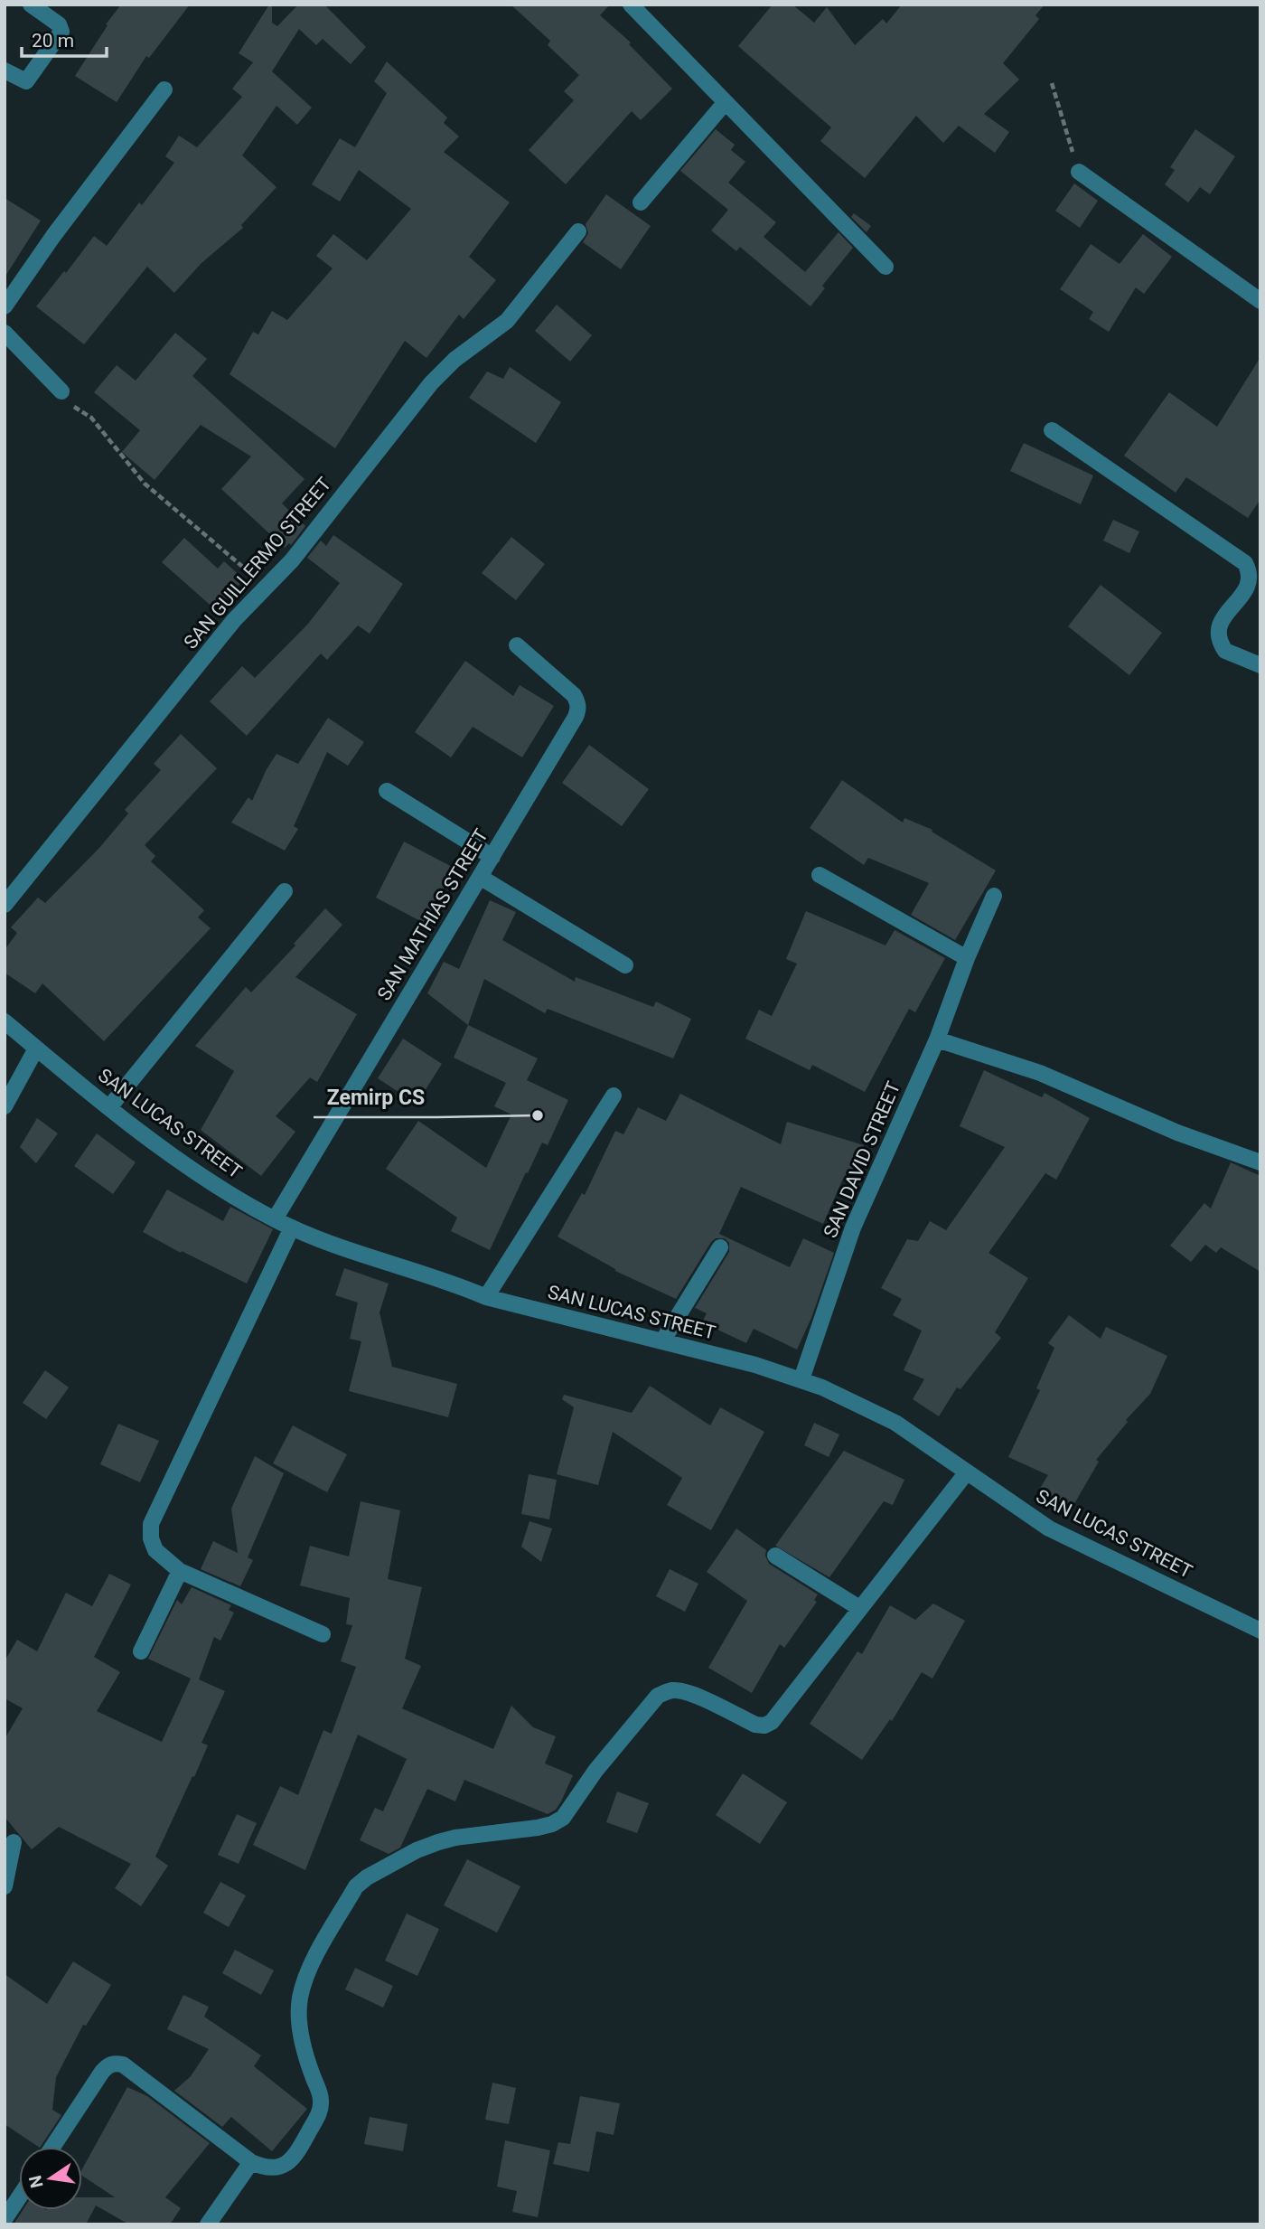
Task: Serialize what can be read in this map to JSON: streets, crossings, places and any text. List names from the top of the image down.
{
  "streets": {
    "street": [
      "SAN GUILLERMO STREET",
      "SAN MATHIAS STREET",
      "SAN LUCAS STREET",
      "SAN DAVID STREET"
    ]
  },
  "crossings": [
    ["SAN MATHIAS STREET", "SAN LUCAS STREET"],
    ["SAN LUCAS STREET", "SAN DAVID STREET"]
  ],
  "places": ["Zemirp CS"],
  "scale_bar": "20 m",
  "north": "left"
}
